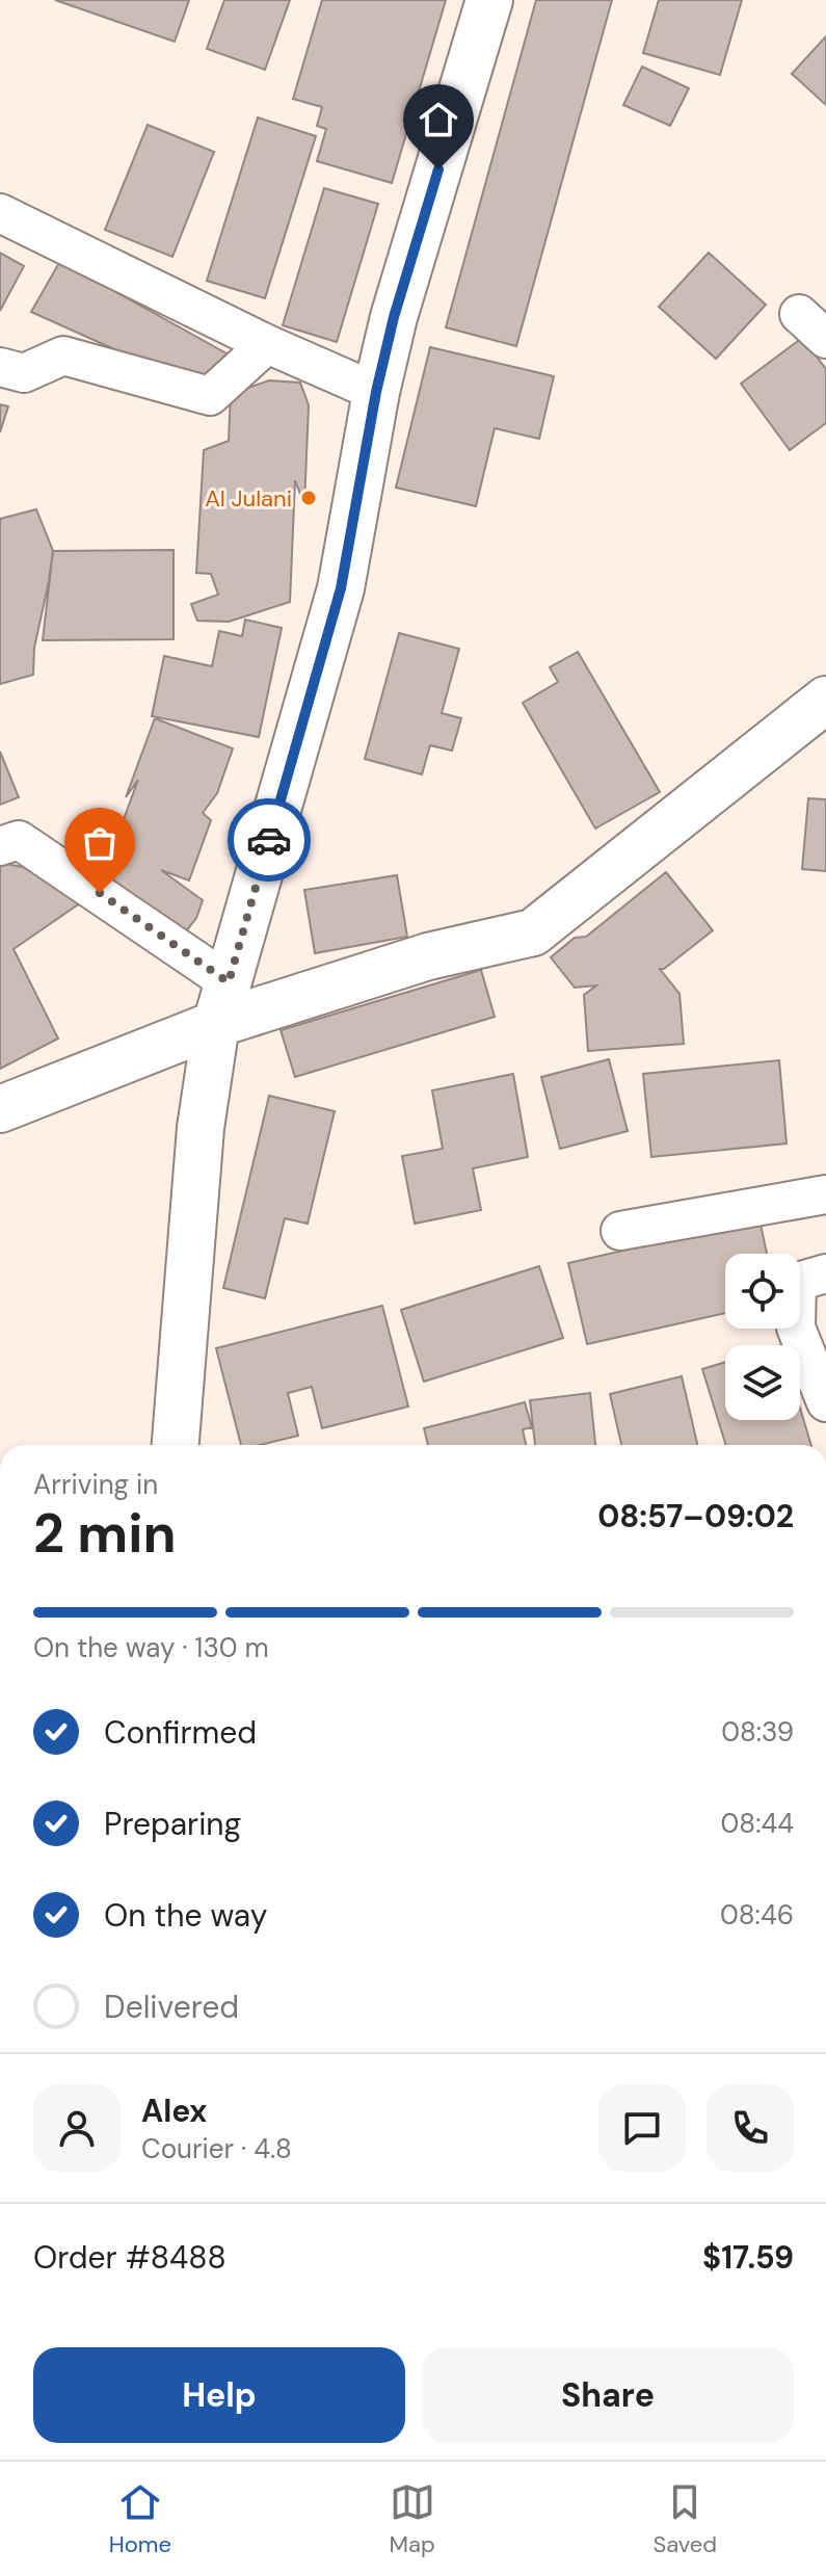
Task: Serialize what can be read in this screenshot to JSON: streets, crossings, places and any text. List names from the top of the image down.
{
  "places": ["Al Julani"],
  "page": {
    "heading": ["2 min", "Arriving in", "08:57–09:02"],
    "panel": [
      "Alex",
      "Courier · 4.8",
      "Order #8488",
      "$17.59"
    ],
    "bar": "On the way · 130 m",
    "list": [
      ["Confirmed", "08:39"],
      ["Preparing", "08:44"],
      ["On the way", "08:46"],
      "Delivered"
    ],
    "buttons": ["Help", "Share"],
    "tabs": ["Home", "Map", "Saved"]
  }
}
